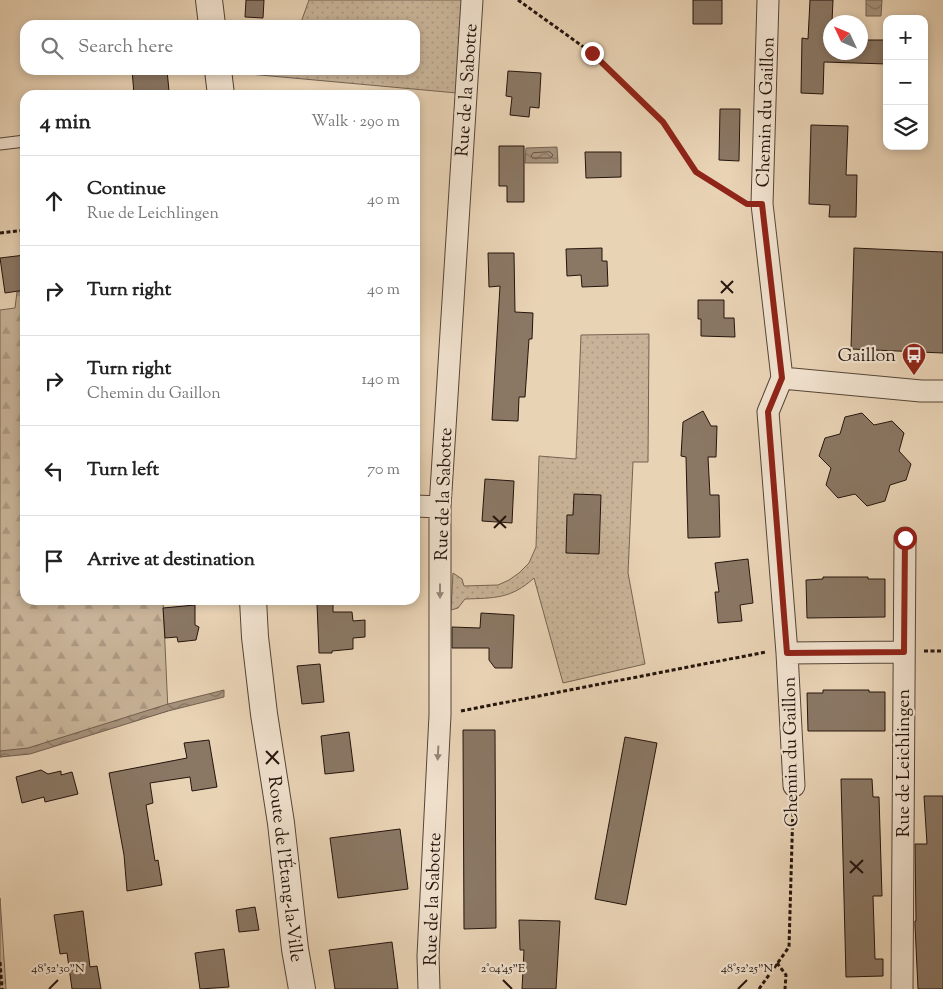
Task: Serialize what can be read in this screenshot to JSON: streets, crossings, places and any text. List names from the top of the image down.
{
  "streets": {
    "street": [
      "Rue de la Sabotte",
      "Chemin du Gaillon",
      "Rue de Leichlingen",
      "Route de l'Étang-la-Ville"
    ]
  },
  "one_way": ["Rue de la Sabotte"],
  "places": {
    "bus stop": ["Gaillon"]
  },
  "north": "top left",
  "page": {
    "map_buttons": ["+", "−"],
    "search": "Search here",
    "heading": ["4 min", "Walk · 290 m"],
    "list": [
      ["Continue", "Rue de Leichlingen", "40 m"],
      ["Turn right", "40 m"],
      ["Turn right", "Chemin du Gaillon", "140 m"],
      ["Turn left", "70 m"],
      "Arrive at destination"
    ]
  },
  "coordinates": ["48°52'30\"N", "48°52'25\"N", "2°04'45\"E"]
}
